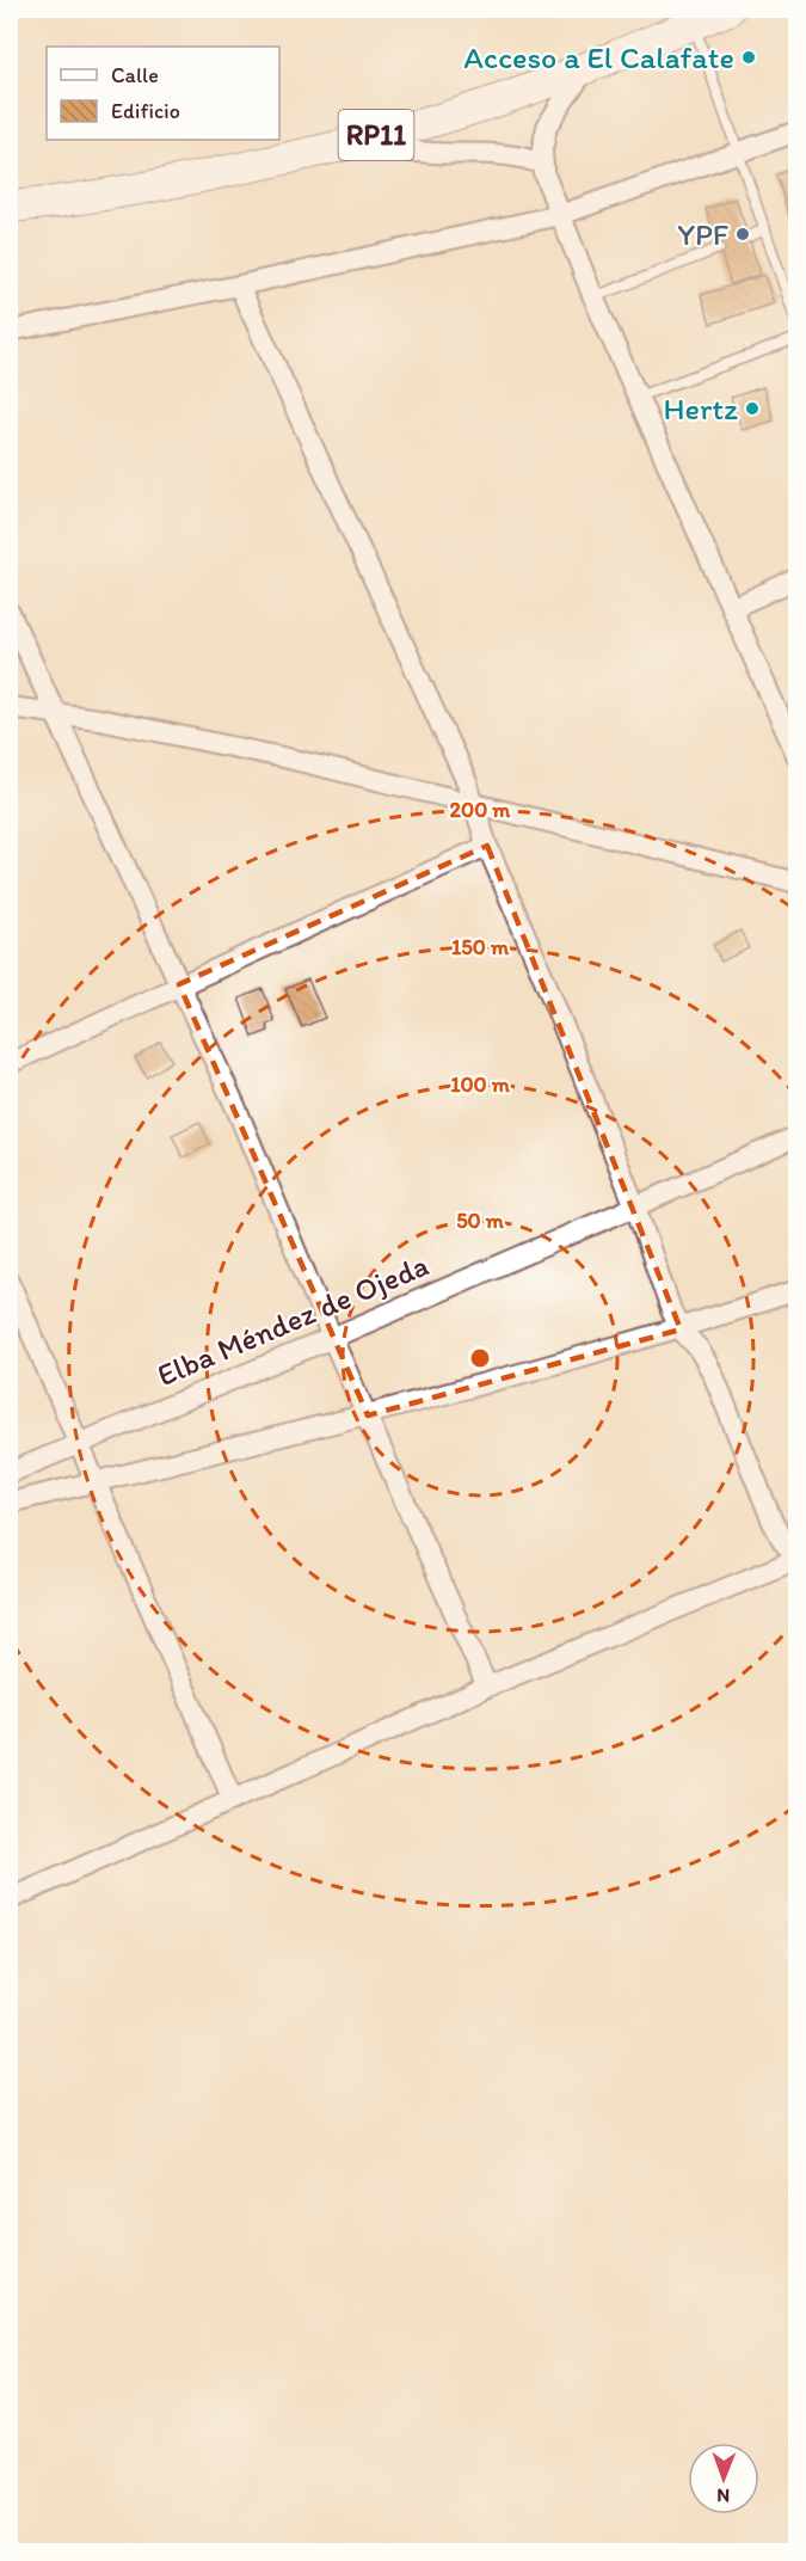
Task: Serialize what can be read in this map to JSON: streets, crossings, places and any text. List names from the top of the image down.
{
  "streets": {
    "main road": ["RP11"],
    "street": ["Elba Méndez de Ojeda"]
  },
  "places": ["Acceso a El Calafate", "YPF", "Hertz"],
  "legend": ["Calle", "Edificio"],
  "north": "bottom",
  "rings": [
    "200 m",
    "150 m",
    "100 m",
    "50 m"
  ]
}
